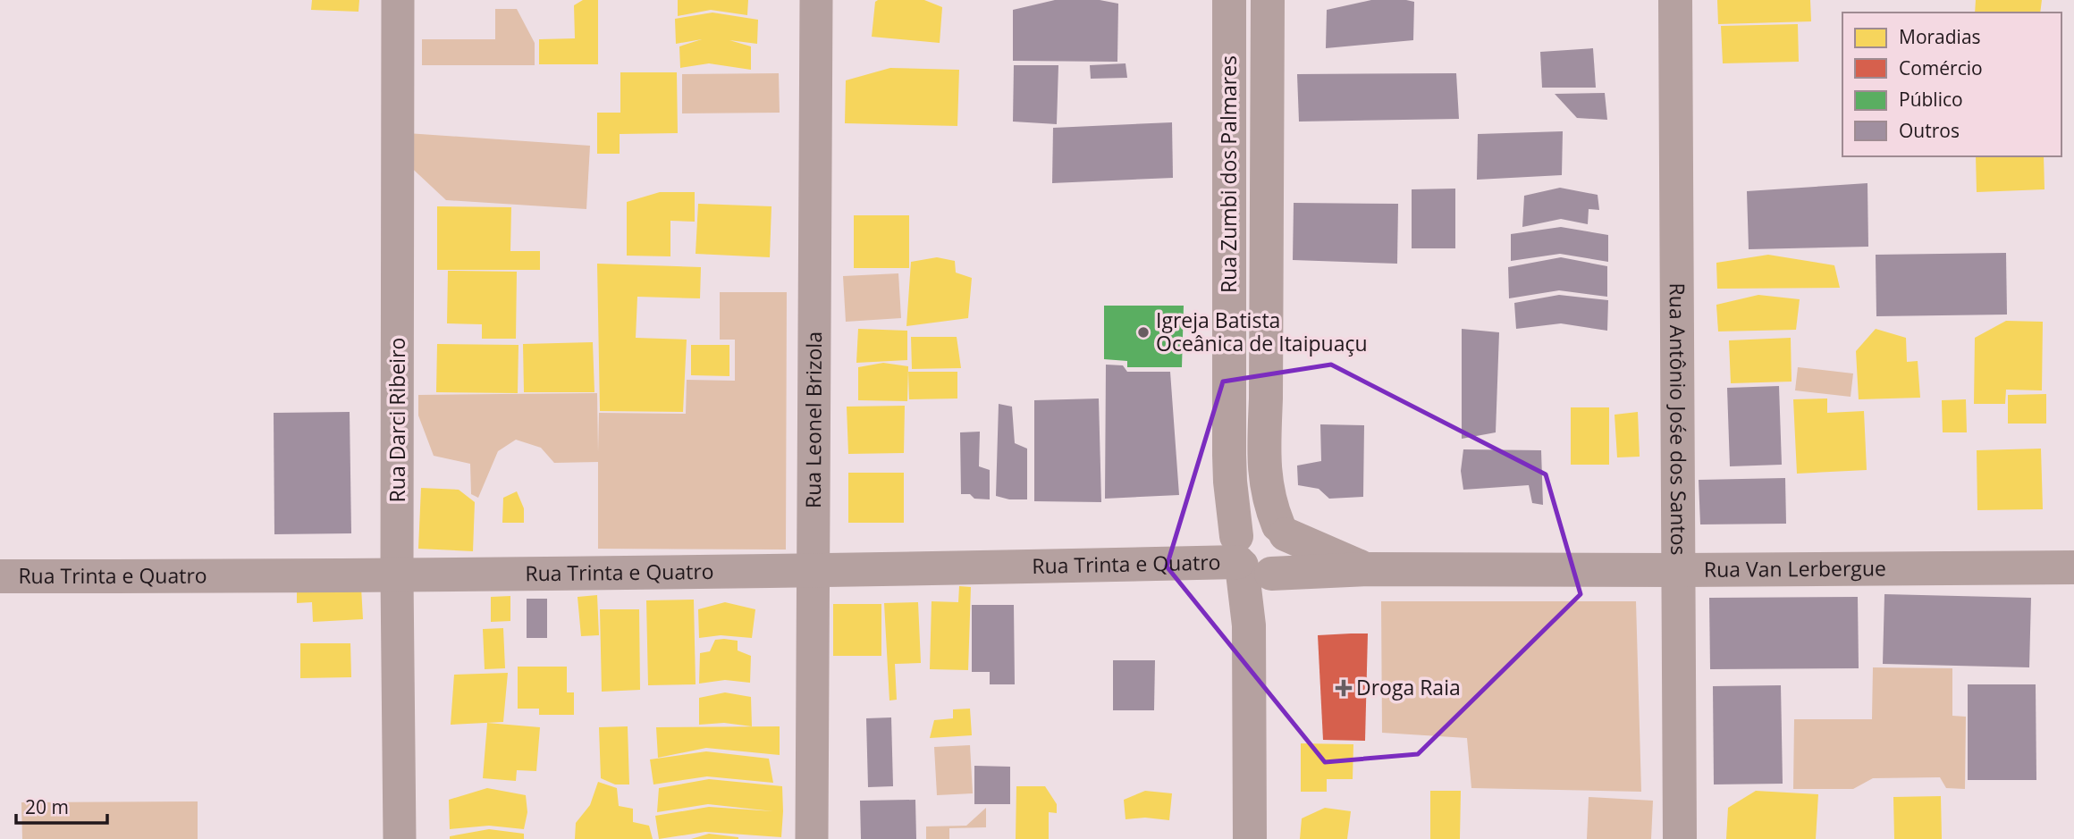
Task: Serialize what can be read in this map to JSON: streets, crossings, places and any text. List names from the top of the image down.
{
  "streets": {
    "street": [
      "Rua Zumbi dos Palmares",
      "Rua Antônio Jośe dos Santos",
      "Rua Darci Ribeiro",
      "Rua Leonel Brizola",
      "Rua Trinta e Quatro",
      "Rua Van Lerbergue"
    ]
  },
  "crossings": [
    ["Rua Zumbi dos Palmares", "Rua Trinta e Quatro"],
    ["Rua Zumbi dos Palmares", "Rua Van Lerbergue"],
    ["Rua Antônio Jośe dos Santos", "Rua Van Lerbergue"],
    ["Rua Darci Ribeiro", "Rua Trinta e Quatro"],
    ["Rua Leonel Brizola", "Rua Trinta e Quatro"],
    ["Rua Trinta e Quatro", "Rua Van Lerbergue"]
  ],
  "places": {
    "other": ["Igreja Batista Oceânica de Itaipuaçu"],
    "health": ["Droga Raia"]
  },
  "legend": [
    "Moradias",
    "Comércio",
    "Público",
    "Outros"
  ],
  "scale_bar": "20 m"
}
